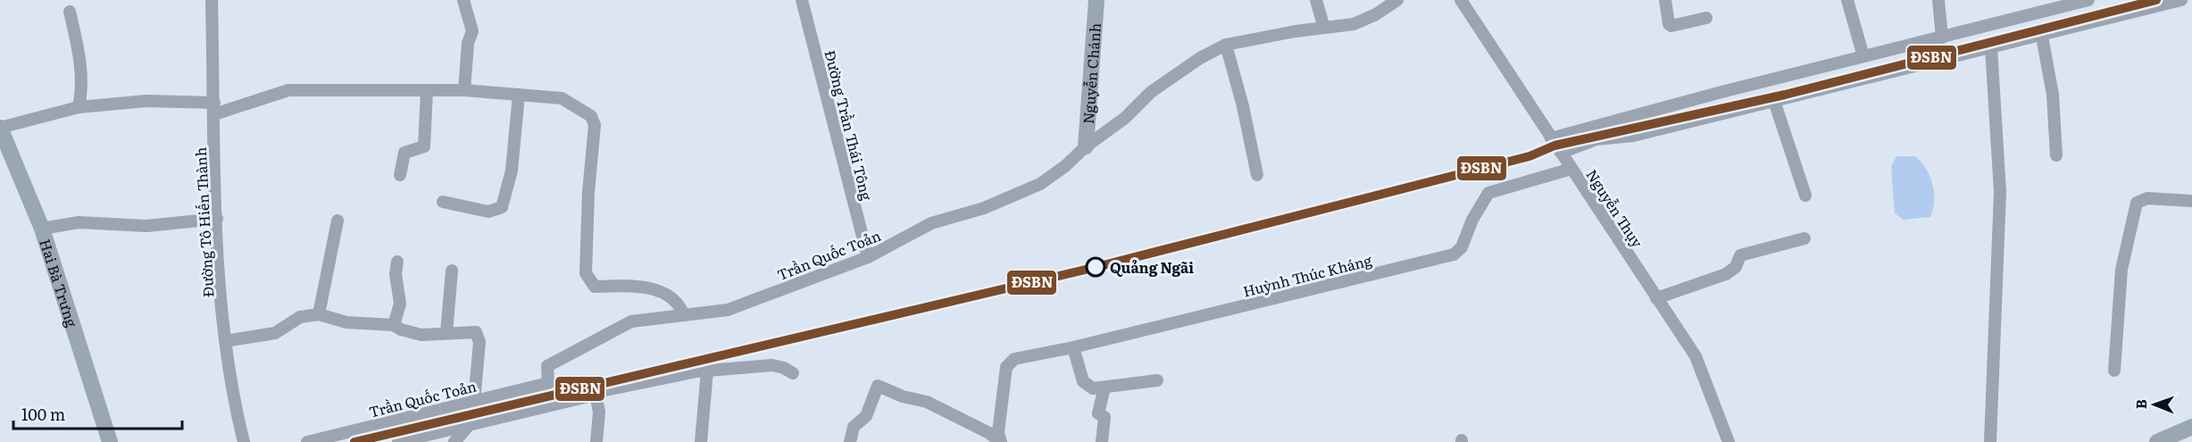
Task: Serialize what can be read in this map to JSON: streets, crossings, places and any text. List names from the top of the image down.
{
  "streets": {
    "main road": ["Nguyễn Chánh", "Hai Bà Trưng"],
    "street": [
      "Đường Trần Thái Tông",
      "Nguyễn Thụy",
      "Đường Tô Hiến Thành",
      "Trần Quốc Toản",
      "Huỳnh Thúc Kháng"
    ]
  },
  "crossings": [
    ["Nguyễn Chánh", "Trần Quốc Toản"],
    ["Đường Trần Thái Tông", "Trần Quốc Toản"],
    ["Nguyễn Thụy", "Huỳnh Thúc Kháng"]
  ],
  "places": ["Quảng Ngãi"],
  "lines": ["transit line ĐSBN"],
  "scale_bar": "100 m",
  "north": "left"
}
